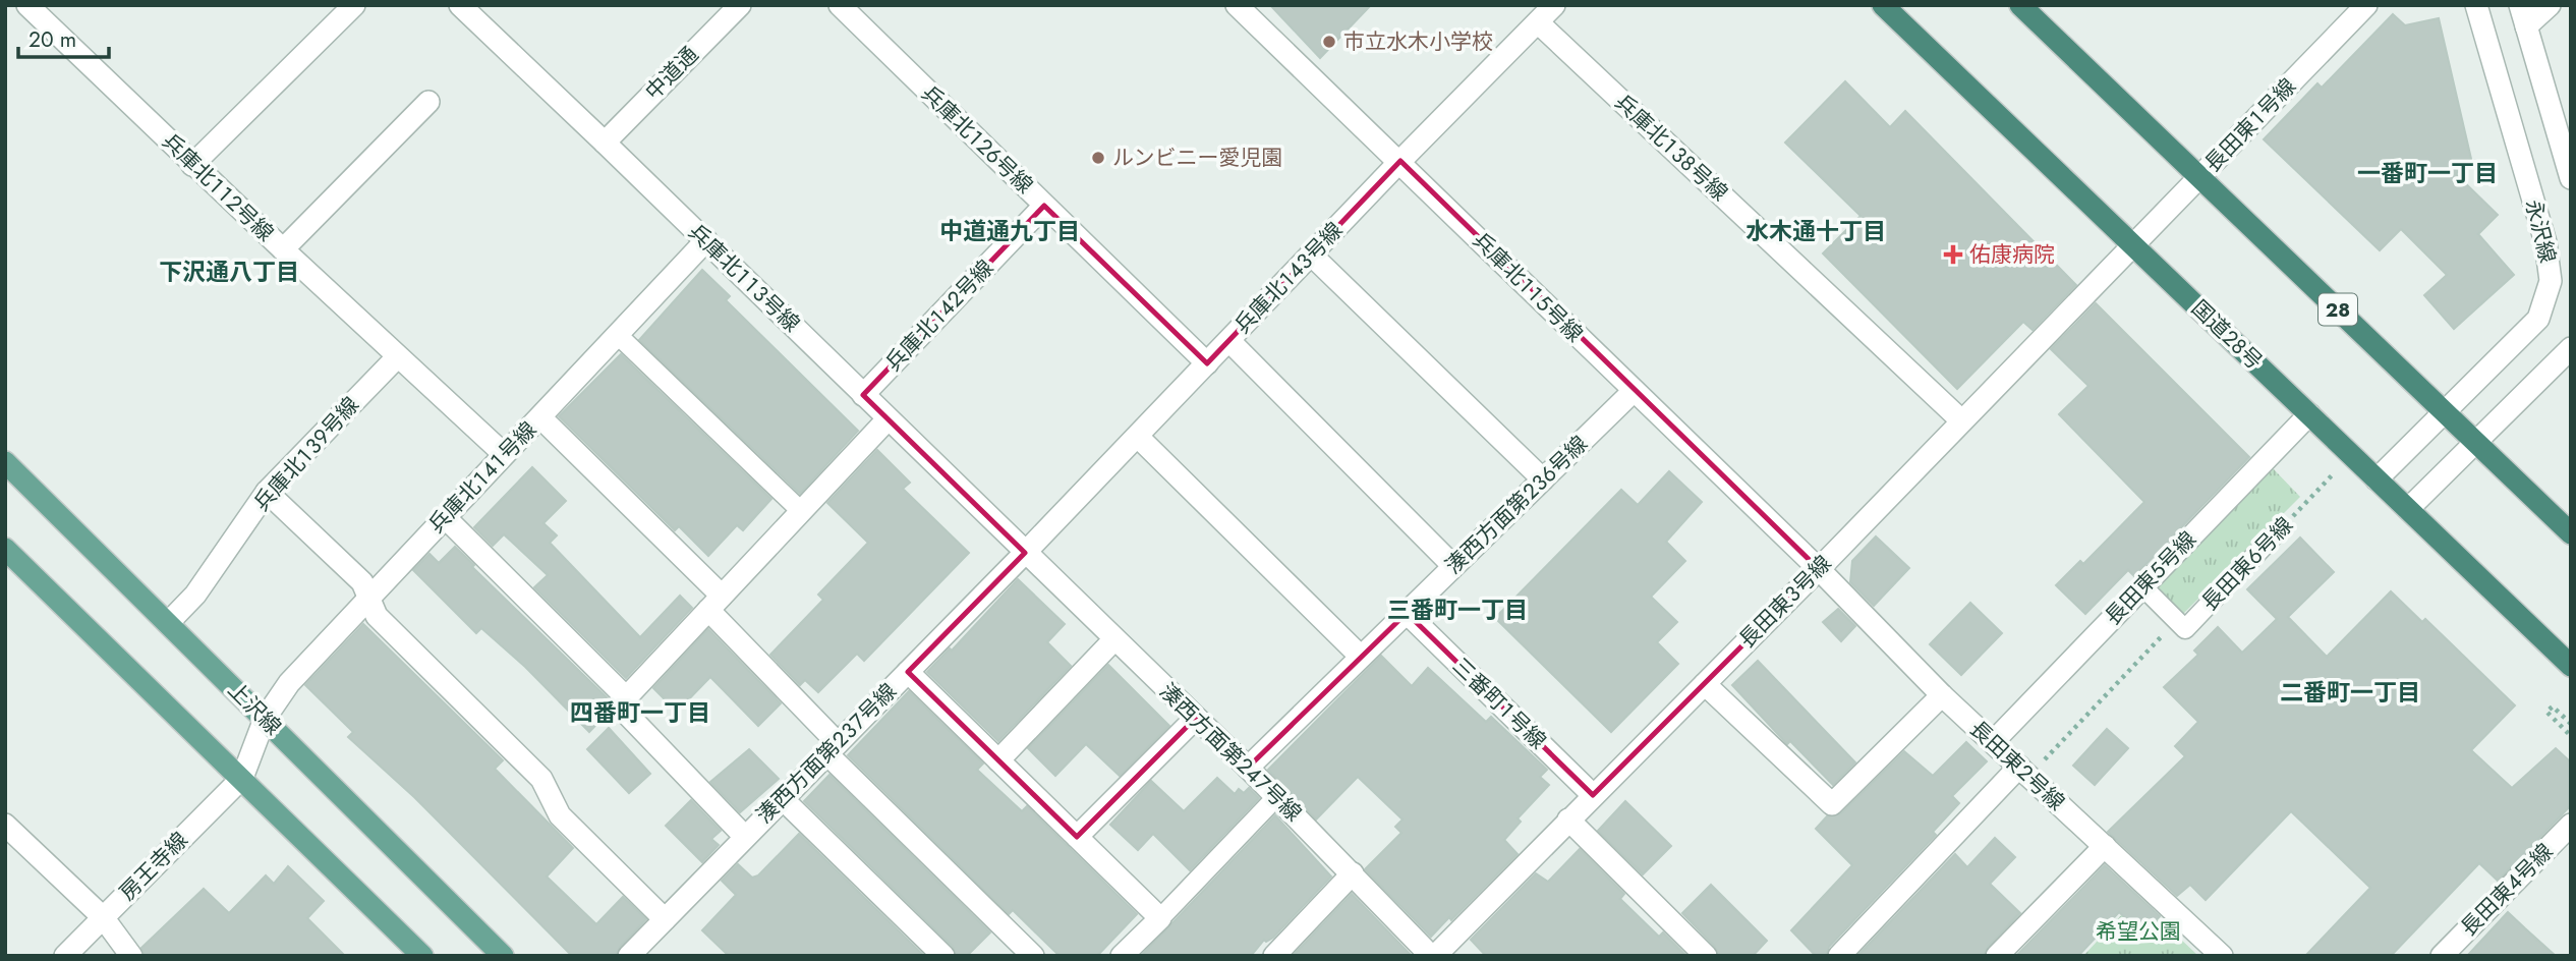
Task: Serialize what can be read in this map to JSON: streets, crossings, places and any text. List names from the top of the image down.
{
  "streets": {
    "highway": ["28", "国道28号"],
    "main road": ["上沢線"],
    "street": [
      "中道通",
      "長田東１号線",
      "兵庫北１２６号線",
      "兵庫北１３８号線",
      "兵庫北１１２号線",
      "永沢線",
      "兵庫北１１３号線",
      "兵庫北１４３号線",
      "兵庫北１１５号線",
      "兵庫北１４２号線",
      "兵庫北１３９号線",
      "兵庫北１４１号線",
      "湊西方面第２３６号線",
      "長田東５号線",
      "長田東３号線",
      "三番町１号線",
      "湊西方面第２４７号線",
      "湊西方面第２３７号線",
      "長田東２号線",
      "房王寺線",
      "長田東４号線"
    ],
    "lane": ["長田東６号線"]
  },
  "crossings": [
    ["中道通", "兵庫北１１３号線"],
    ["長田東１号線", "28"],
    ["長田東１号線", "国道28号"],
    ["長田東１号線", "長田東３号線"],
    ["兵庫北１２６号線", "兵庫北１４３号線"],
    ["兵庫北１２６号線", "兵庫北１４２号線"],
    ["兵庫北１３８号線", "兵庫北１４３号線"],
    ["兵庫北１３８号線", "長田東３号線"],
    ["兵庫北１１２号線", "兵庫北１３９号線"],
    ["兵庫北１１２号線", "兵庫北１４１号線"],
    ["永沢線", "28"],
    ["永沢線", "国道28号"],
    ["兵庫北１１３号線", "兵庫北１４３号線"],
    ["兵庫北１１３号線", "兵庫北１４２号線"],
    ["兵庫北１１３号線", "兵庫北１４１号線"],
    ["兵庫北１１３号線", "湊西方面第２４７号線"],
    ["兵庫北１１３号線", "湊西方面第２３７号線"],
    ["兵庫北１４３号線", "兵庫北１１５号線"],
    ["兵庫北１４３号線", "湊西方面第２４７号線"],
    ["兵庫北１４３号線", "湊西方面第２３７号線"],
    ["兵庫北１１５号線", "湊西方面第２３６号線"],
    ["兵庫北１１５号線", "長田東３号線"],
    ["兵庫北１１５号線", "長田東２号線"],
    ["国道28号", "長田東６号線"],
    ["国道28号", "長田東５号線"],
    ["国道28号", "長田東３号線"],
    ["兵庫北１３９号線", "上沢線"],
    ["兵庫北１４１号線", "上沢線"],
    ["兵庫北１４１号線", "房王寺線"],
    ["湊西方面第２３６号線", "三番町１号線"],
    ["湊西方面第２３６号線", "湊西方面第２４７号線"],
    ["長田東６号線", "長田東５号線"],
    ["長田東５号線", "長田東２号線"],
    ["長田東３号線", "三番町１号線"],
    ["長田東３号線", "湊西方面第２４７号線"],
    ["長田東３号線", "長田東２号線"],
    ["湊西方面第２４７号線", "湊西方面第２３７号線"]
  ],
  "districts": [
    "一番町一丁目",
    "中道通九丁目",
    "水木通十丁目",
    "下沢通八丁目",
    "三番町一丁目",
    "二番町一丁目",
    "四番町一丁目"
  ],
  "parks": ["希望公園"],
  "places": {
    "other": ["市立水木小学校", "ルンビニー愛児園"],
    "health": ["佑康病院"]
  },
  "scale_bar": "20 m"
}
